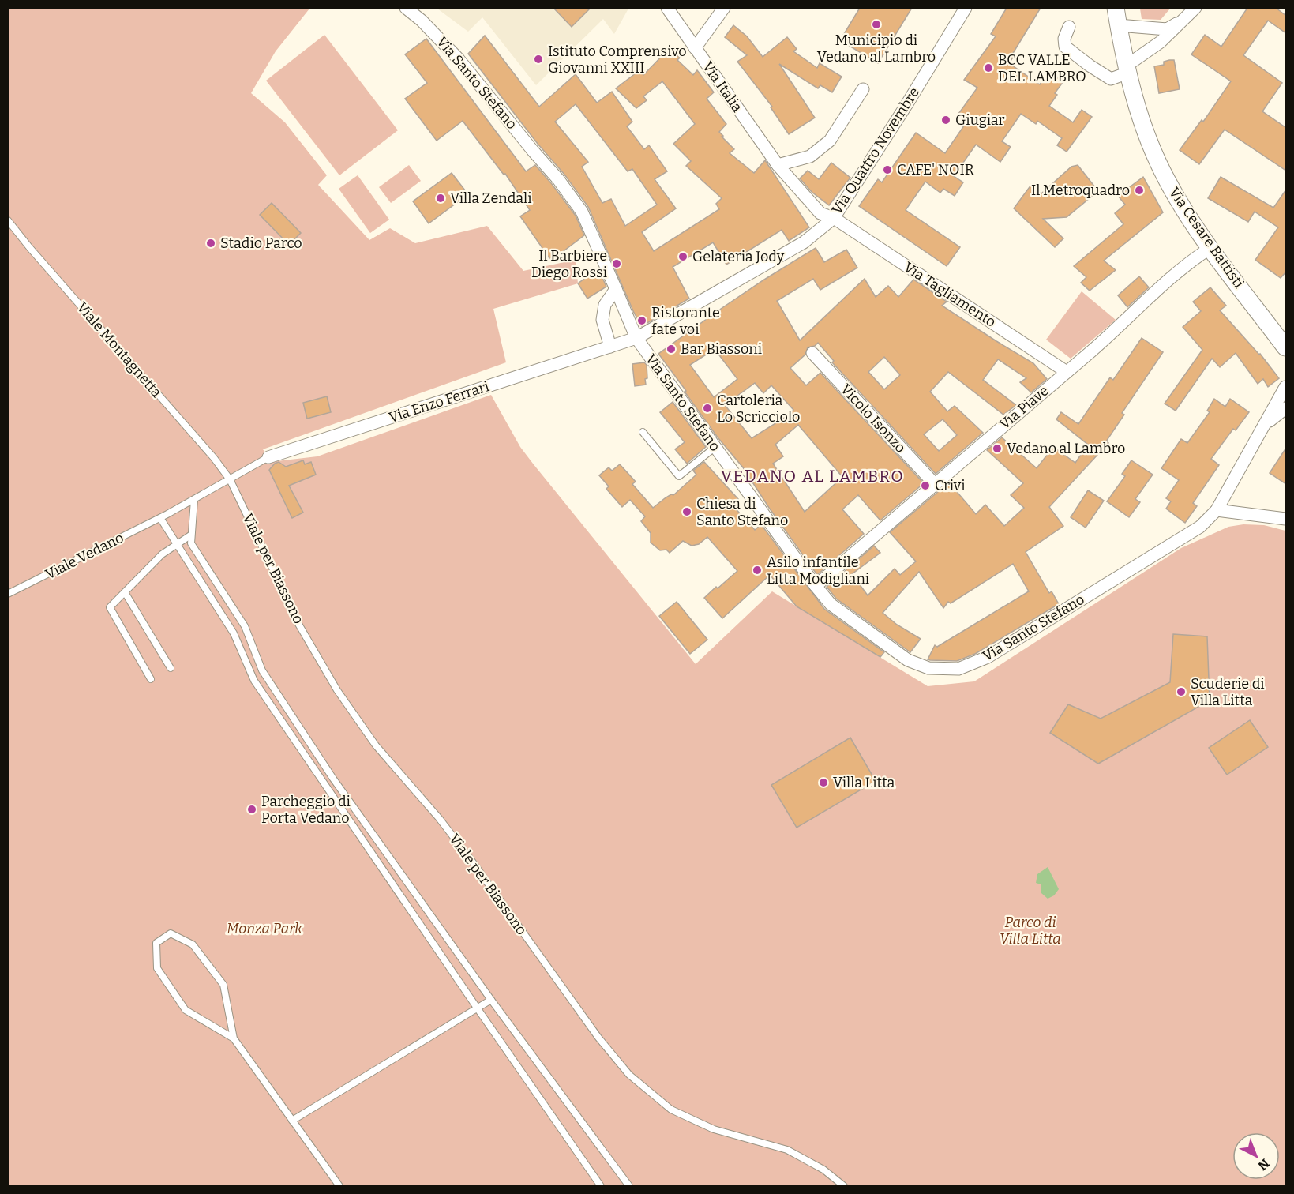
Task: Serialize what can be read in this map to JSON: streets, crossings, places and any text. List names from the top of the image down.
{
  "streets": {
    "main road": ["Via Cesare Battisti"],
    "street": [
      "Via Santo Stefano",
      "Via Italia",
      "Via Quattro Novembre",
      "Via Tagliamento",
      "Via Enzo Ferrari",
      "Via Piave",
      "Vicolo Isonzo"
    ],
    "lane": ["Viale Montagnetta", "Viale Vedano", "Viale per Biassono"]
  },
  "crossings": [
    ["Via Santo Stefano", "Via Quattro Novembre"],
    ["Via Santo Stefano", "Via Piave"],
    ["Via Italia", "Via Quattro Novembre"],
    ["Via Italia", "Via Tagliamento"],
    ["Via Quattro Novembre", "Via Tagliamento"],
    ["Via Quattro Novembre", "Via Enzo Ferrari"],
    ["Via Cesare Battisti", "Via Piave"],
    ["Via Tagliamento", "Via Piave"],
    ["Viale Montagnetta", "Viale Vedano"],
    ["Viale Montagnetta", "Viale per Biassono"],
    ["Via Enzo Ferrari", "Viale Vedano"],
    ["Via Piave", "Vicolo Isonzo"],
    ["Viale Vedano", "Viale per Biassono"]
  ],
  "districts": ["VEDANO AL LAMBRO"],
  "parks": ["Parco di Villa Litta", "Monza Park"],
  "places": [
    "Municipio di Vedano al Lambro",
    "Istituto Comprensivo Giovanni XXIII",
    "BCC VALLE DEL LAMBRO",
    "Giugiar",
    "CAFE' NOIR",
    "Il Metroquadro",
    "Villa Zendali",
    "Stadio Parco",
    "Gelateria Jody",
    "Il Barbiere Diego Rossi",
    "Ristorante fate voi",
    "Bar Biassoni",
    "Cartoleria Lo Scricciolo",
    "Vedano al Lambro",
    "Crivi",
    "Chiesa di Santo Stefano",
    "Asilo infantile Litta Modigliani",
    "Scuderie di Villa Litta",
    "Villa Litta",
    "Parcheggio di Porta Vedano"
  ],
  "north": "bottom right"
}
